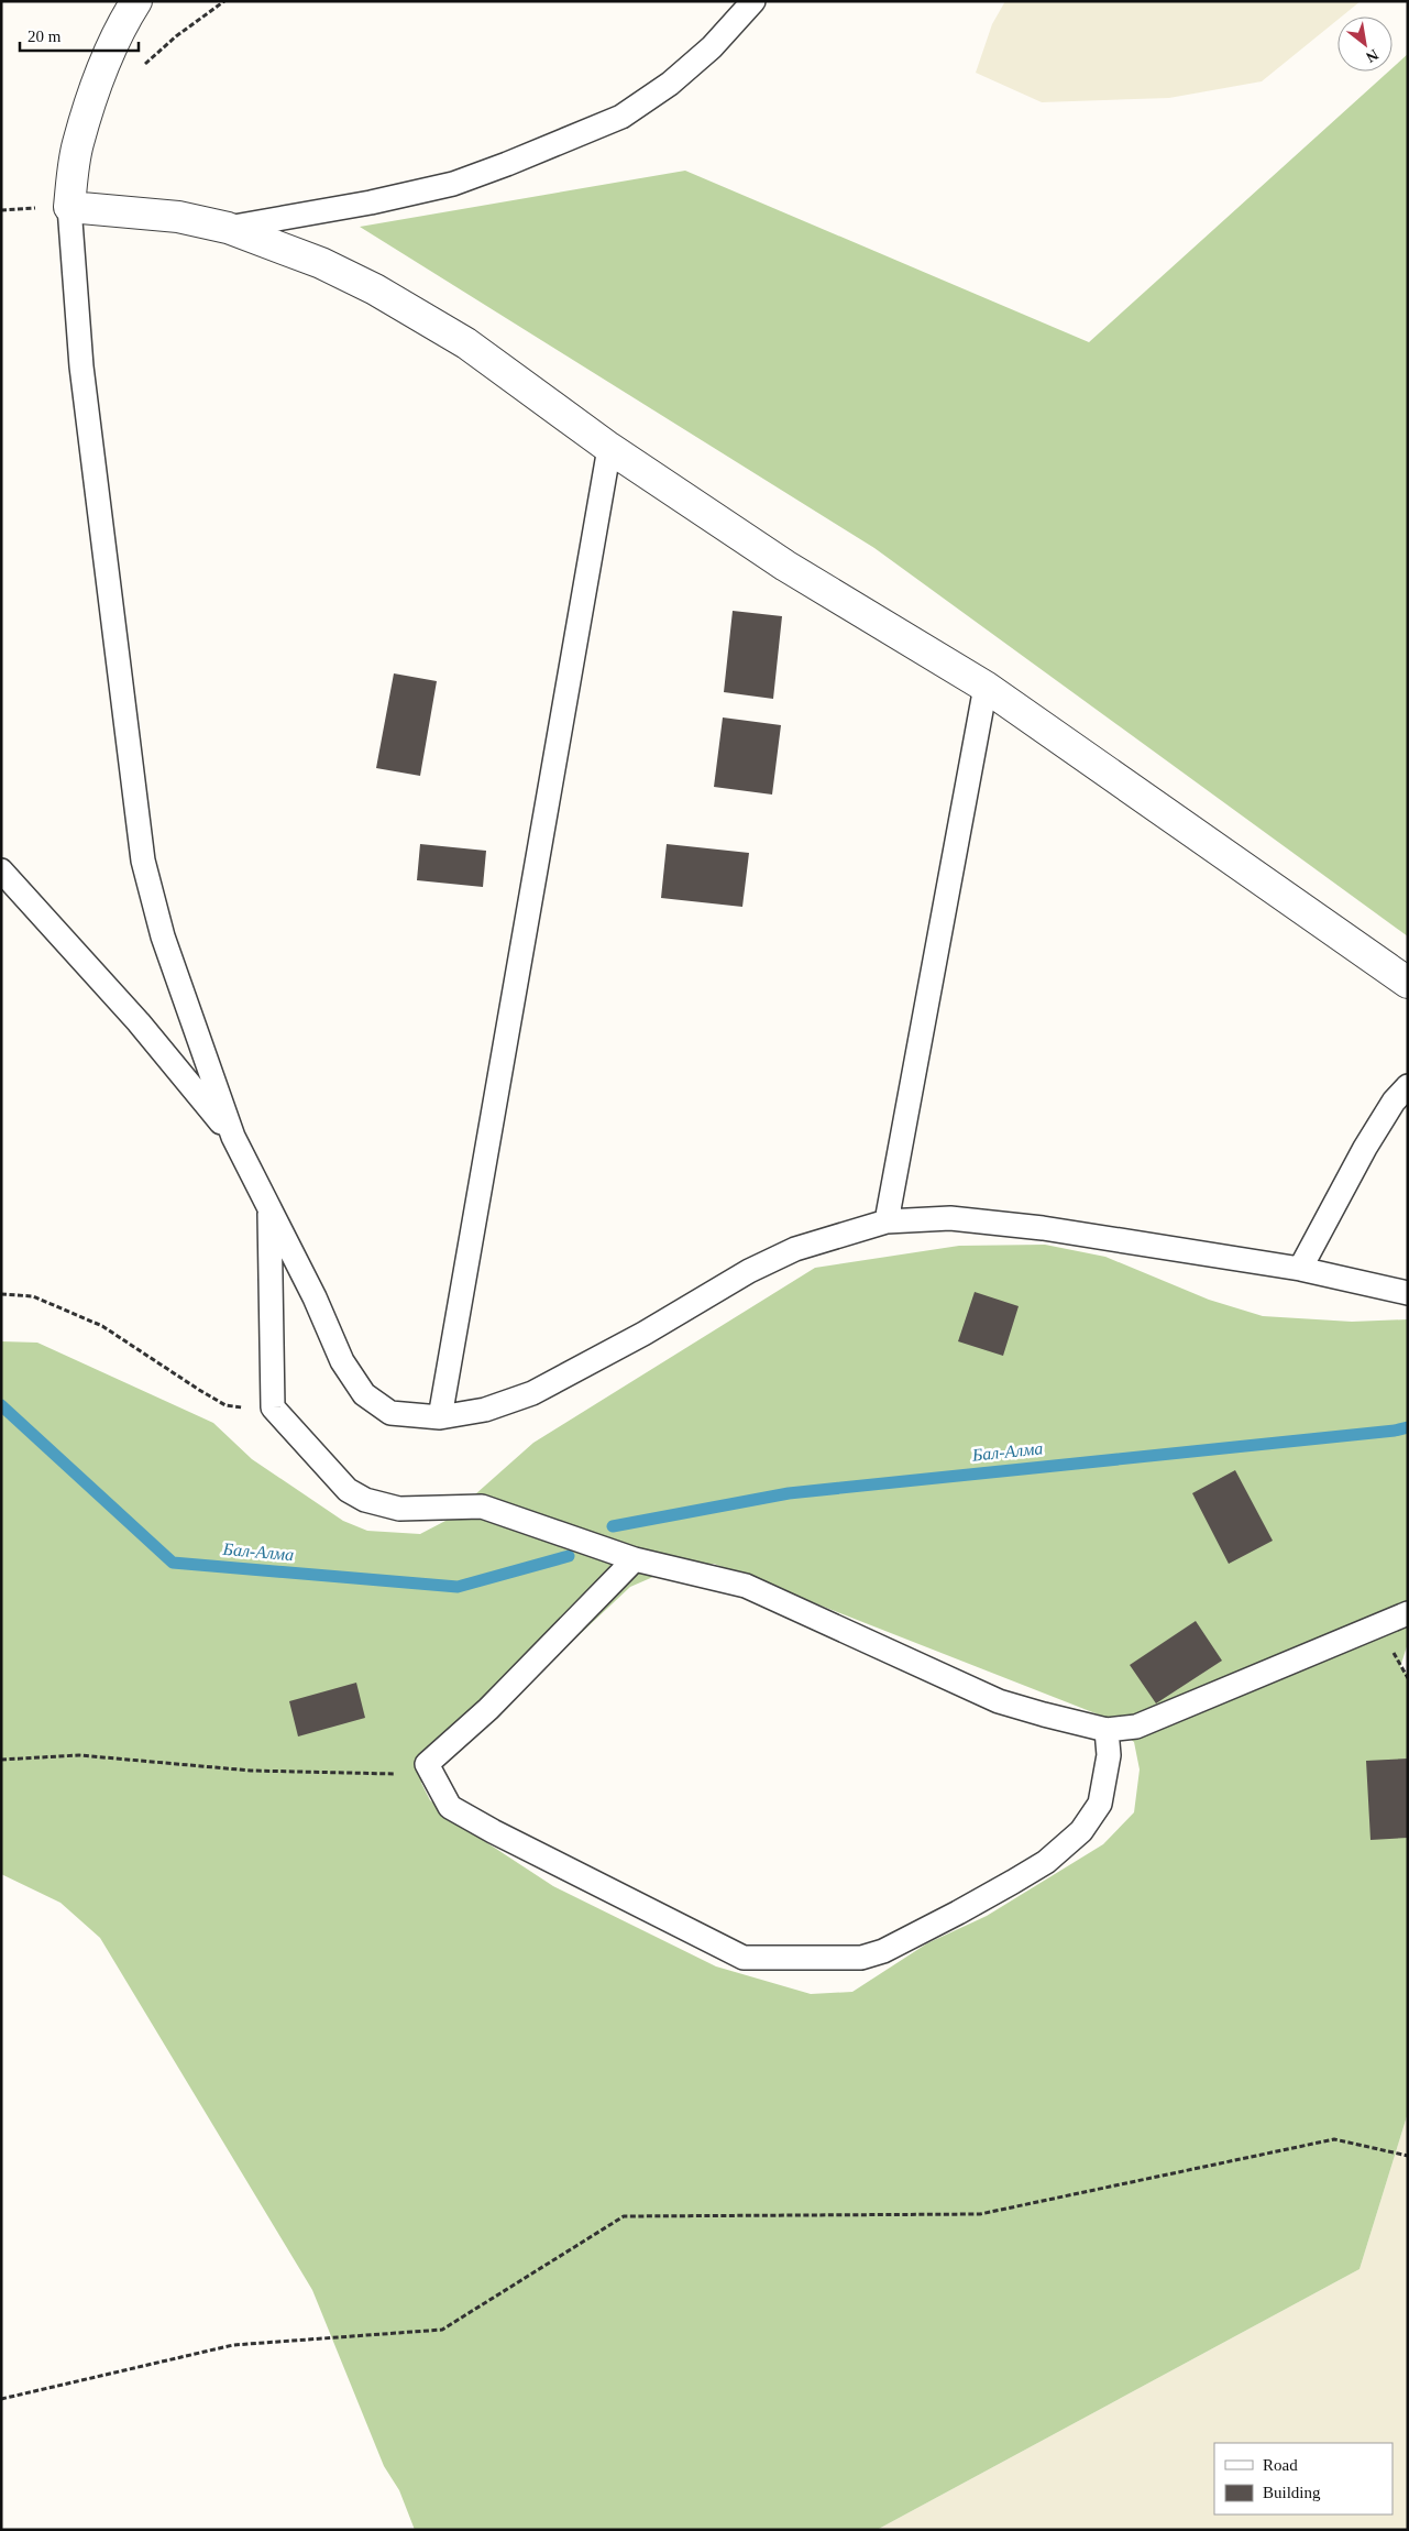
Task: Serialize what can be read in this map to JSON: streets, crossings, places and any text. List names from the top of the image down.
{
  "water": ["Бал-Алма"],
  "legend": ["Road", "Building"],
  "scale_bar": "20 m",
  "north": "bottom right"
}
